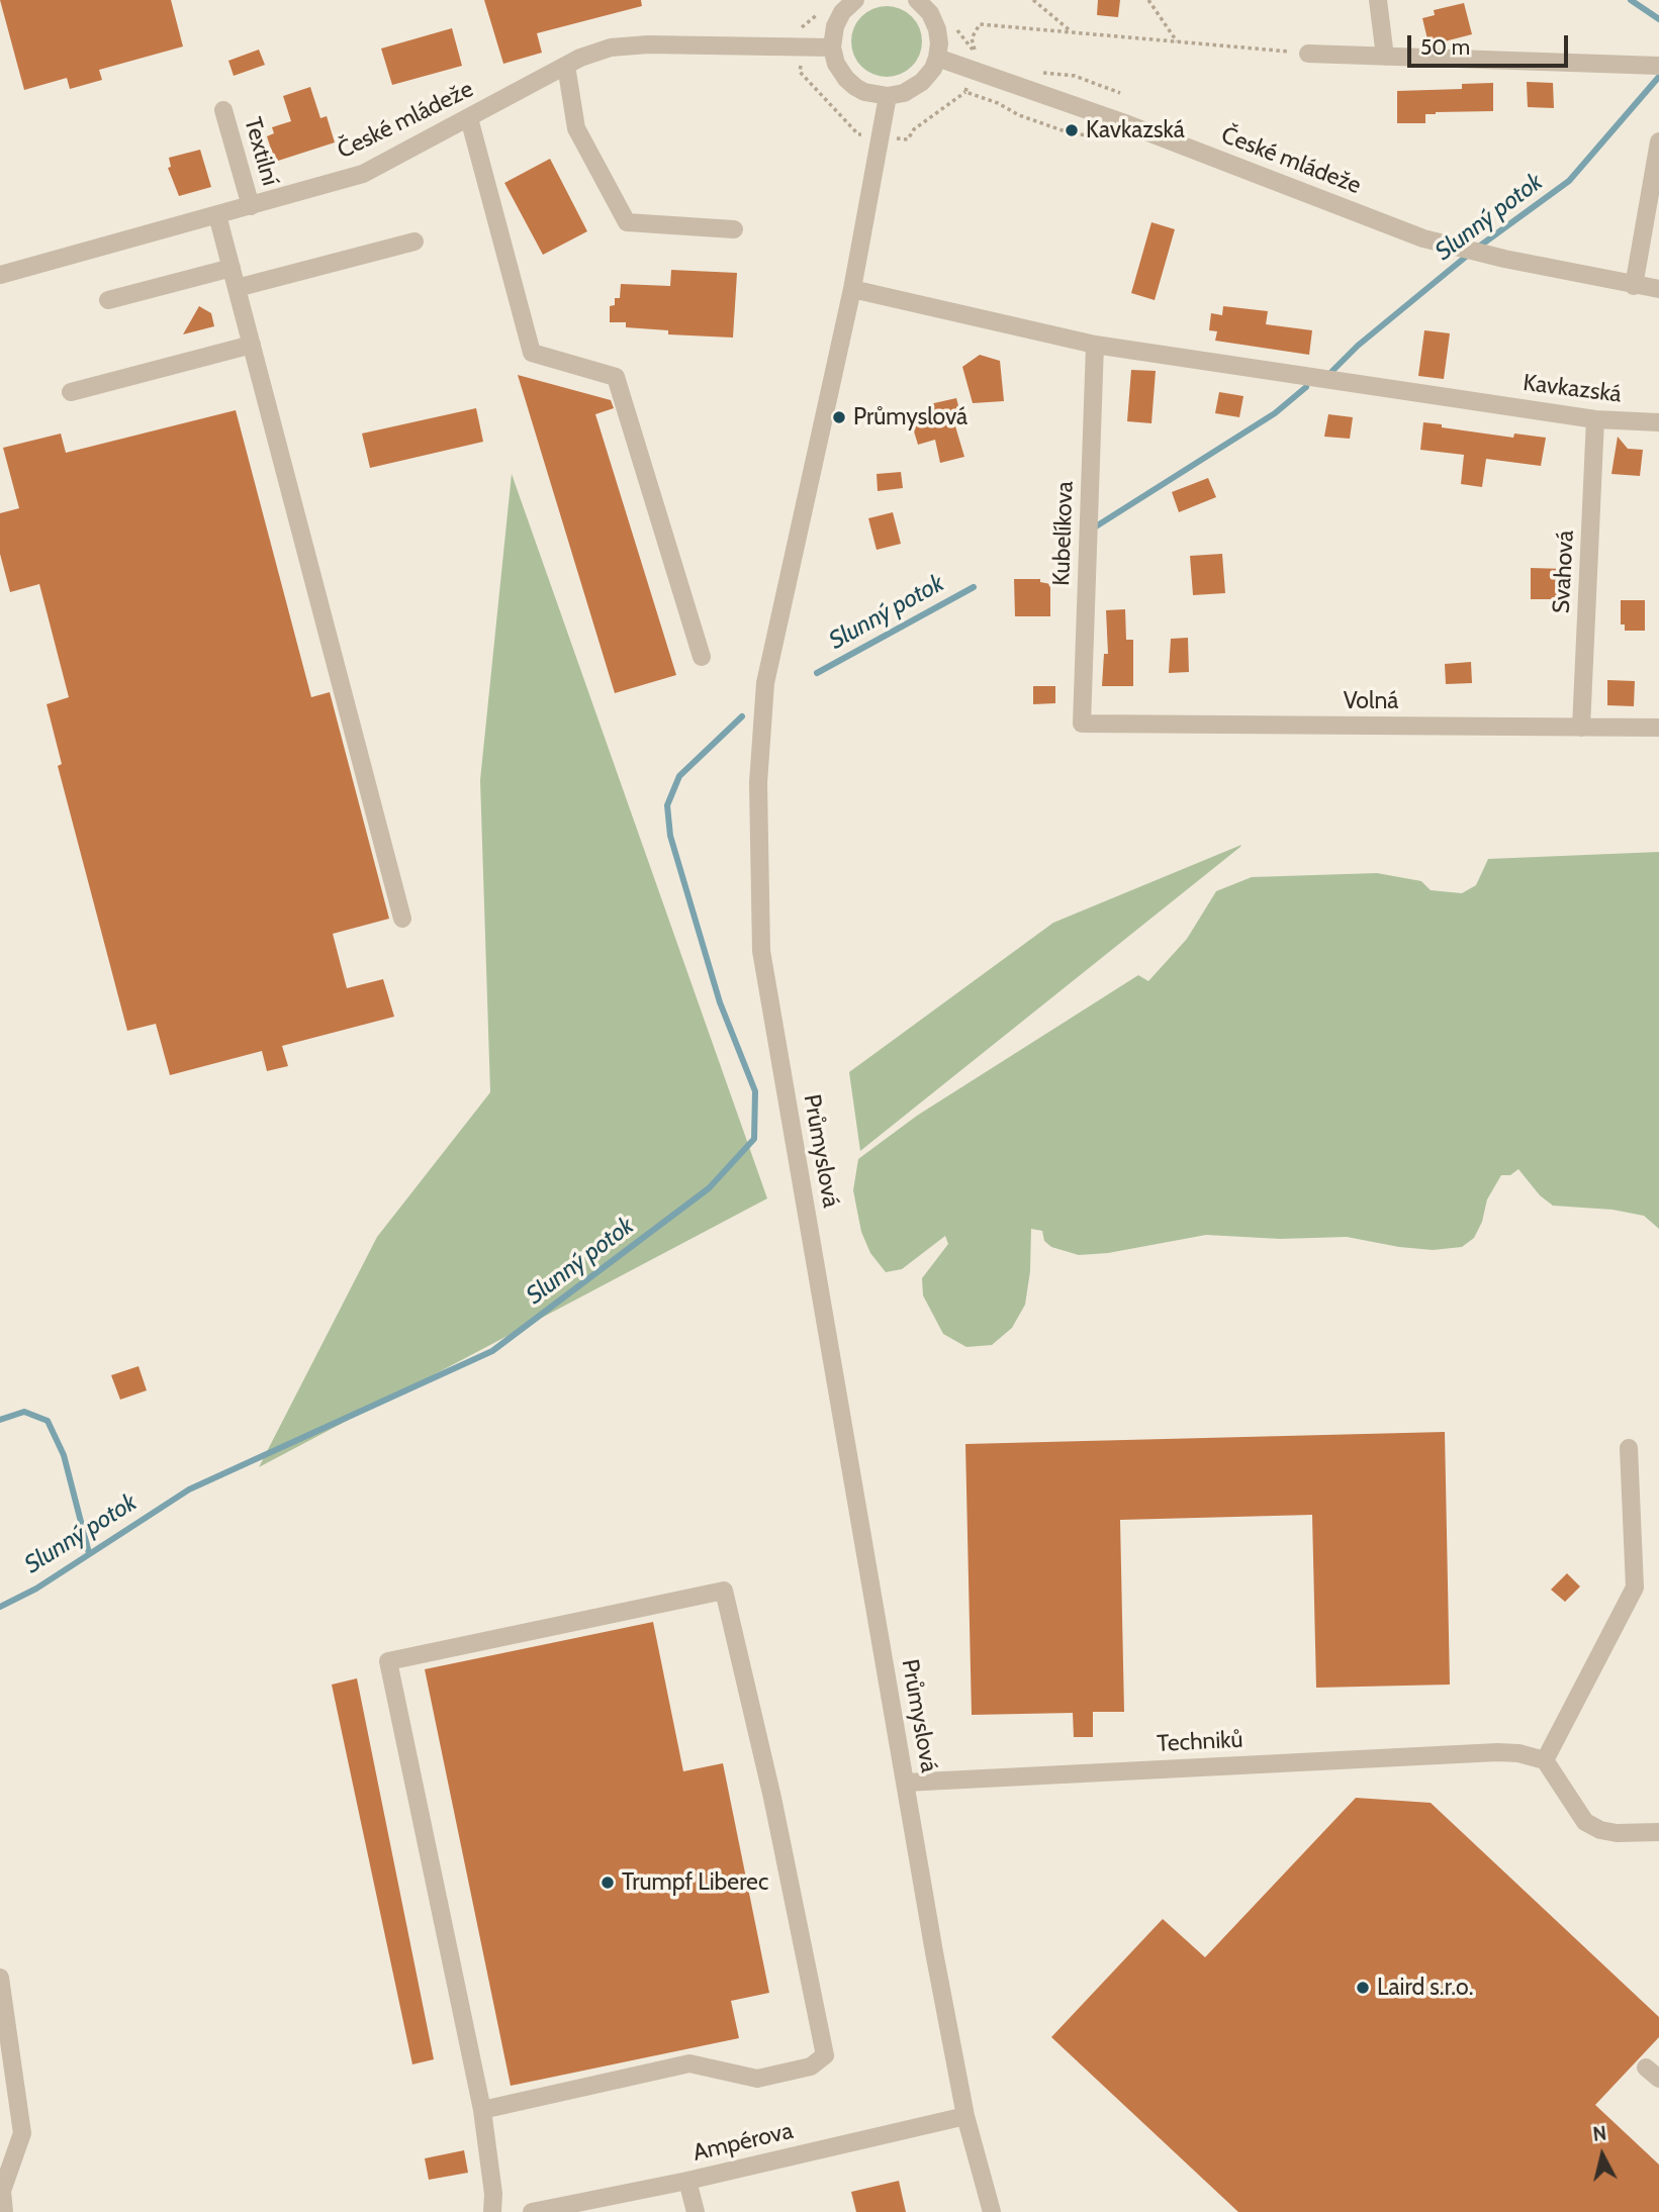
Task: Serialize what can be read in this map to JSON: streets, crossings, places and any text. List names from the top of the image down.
{
  "streets": {
    "street": [
      "České mládeže",
      "Textilní",
      "Kavkazská",
      "Kubelíkova",
      "Svahová",
      "Volná",
      "Průmyslová",
      "Techniků",
      "Ampérova"
    ]
  },
  "crossings": [
    ["České mládeže", "Textilní"],
    ["Kavkazská", "Kubelíkova"],
    ["Kavkazská", "Svahová"],
    ["Kavkazská", "Průmyslová"],
    ["Kubelíkova", "Volná"],
    ["Svahová", "Volná"],
    ["Průmyslová", "Techniků"],
    ["Průmyslová", "Ampérova"]
  ],
  "water": ["Slunný potok"],
  "places": [
    "Kavkazská",
    "Průmyslová",
    "Trumpf Liberec",
    "Laird s.r.o."
  ],
  "scale_bar": "50 m",
  "north": "top"
}
